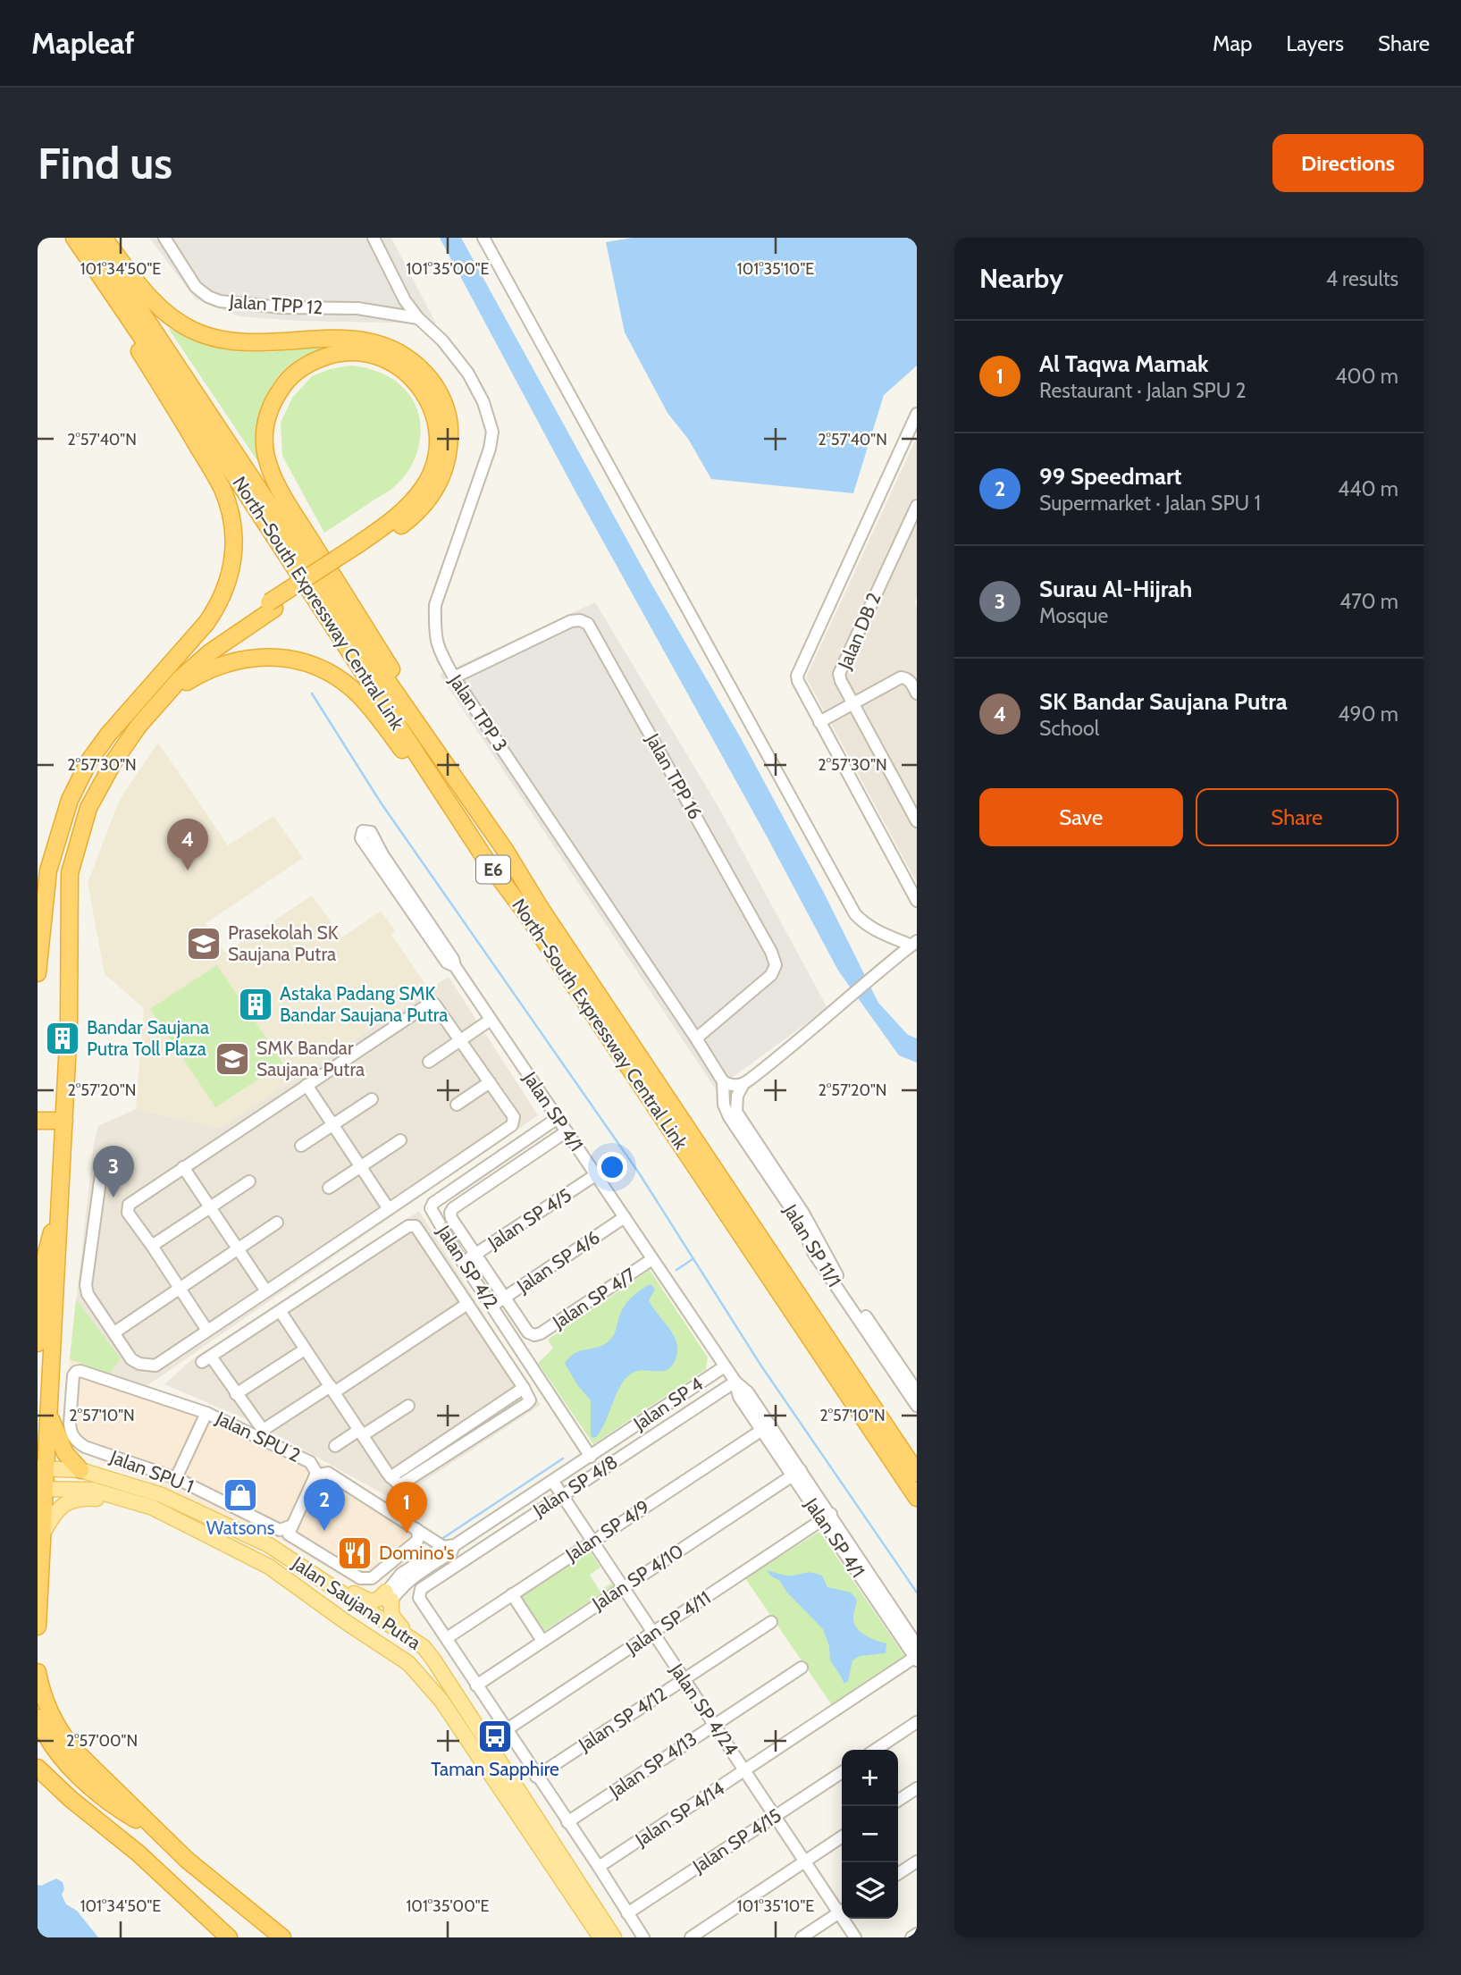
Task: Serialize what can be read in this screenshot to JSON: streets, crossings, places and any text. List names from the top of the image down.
{
  "streets": {
    "highway": ["North–South Expressway Central Link", "E6"],
    "main road": ["Jalan Saujana Putra"],
    "street": [
      "Jalan TPP 12",
      "Jalan DB 2",
      "Jalan TPP 3",
      "Jalan TPP 16",
      "Jalan SP 4/1",
      "Jalan SP 4/5",
      "Jalan SP 11/1",
      "Jalan SP 4/6",
      "Jalan SP 4/2",
      "Jalan SP 4/7",
      "Jalan SP 4",
      "Jalan SPU 2",
      "Jalan SPU 1",
      "Jalan SP 4/8",
      "Jalan SP 4/9",
      "Jalan SP 4/10",
      "Jalan SP 4/11",
      "Jalan SP 4/24",
      "Jalan SP 4/12",
      "Jalan SP 4/13",
      "Jalan SP 4/14",
      "Jalan SP 4/15"
    ]
  },
  "crossings": [
    ["Jalan TPP 12", "Jalan TPP 3"],
    ["Jalan TPP 3", "Jalan TPP 16"],
    ["Jalan TPP 3", "Jalan SP 11/1"],
    ["Jalan SP 4/1", "Jalan SP 4/5"],
    ["Jalan SP 4/1", "Jalan SP 4/6"],
    ["Jalan SP 4/1", "Jalan SP 4/2"],
    ["Jalan SP 4/1", "Jalan SP 4/7"],
    ["Jalan SP 4/1", "Jalan SP 4"],
    ["Jalan SP 4/1", "Jalan SP 4/8"],
    ["Jalan SP 4/1", "Jalan SP 4/9"],
    ["Jalan SP 4/1", "Jalan SP 4/10"],
    ["Jalan SP 4/1", "Jalan SP 4/11"],
    ["Jalan SP 4/1", "Jalan SP 4/14"],
    ["Jalan SP 4/5", "Jalan SP 4/2"],
    ["Jalan SP 4/6", "Jalan SP 4/2"],
    ["Jalan SP 4/6", "Jalan SP 4/7"],
    ["Jalan SP 4/2", "Jalan SP 4"],
    ["Jalan SP 4", "Jalan SPU 2"],
    ["Jalan SP 4", "Jalan Saujana Putra"],
    ["Jalan SP 4", "Jalan SP 4/24"],
    ["Jalan SPU 2", "Jalan SPU 1"],
    ["Jalan SP 4/8", "Jalan SP 4/9"],
    ["Jalan SP 4/8", "Jalan SP 4/24"],
    ["Jalan SP 4/9", "Jalan SP 4/24"],
    ["Jalan SP 4/10", "Jalan SP 4/24"],
    ["Jalan SP 4/11", "Jalan SP 4/24"],
    ["Jalan SP 4/24", "Jalan SP 4/12"],
    ["Jalan SP 4/24", "Jalan SP 4/13"],
    ["Jalan SP 4/24", "Jalan SP 4/14"],
    ["Jalan SP 4/24", "Jalan SP 4/15"]
  ],
  "places": {
    "school or university": ["Prasekolah SK Saujana Putra", "SMK Bandar Saujana Putra"],
    "building": ["Astaka Padang SMK Bandar Saujana Putra", "Bandar Saujana Putra Toll Plaza"],
    "shop": ["Watsons"],
    "restaurant": ["Domino's"],
    "bus stop": ["Taman Sapphire"]
  },
  "page": {
    "header": "Mapleaf",
    "nav": ["Map", "Layers", "Share"],
    "buttons": [
      "Directions",
      ["Save", "Share"]
    ],
    "title": "Find us",
    "heading": ["Nearby", "4 results"],
    "list": [
      {
        "mark": "1",
        "name": "Al Taqwa Mamak",
        "note": "Restaurant · Jalan SPU 2",
        "value": "400 m"
      },
      {
        "mark": "2",
        "name": "99 Speedmart",
        "note": "Supermarket · Jalan SPU 1",
        "value": "440 m"
      },
      {
        "mark": "3",
        "name": "Surau Al-Hijrah",
        "note": "Mosque",
        "value": "470 m"
      },
      {
        "mark": "4",
        "name": "SK Bandar Saujana Putra",
        "note": "School",
        "value": "490 m"
      }
    ],
    "pins": [
      "4",
      "3",
      "2",
      "1"
    ],
    "map_buttons": ["+", "−"]
  },
  "coordinates": [
    "101°34'50\"E",
    "101°35'00\"E",
    "101°35'10\"E",
    "2°57'40\"N",
    "2°57'30\"N",
    "2°57'20\"N",
    "2°57'10\"N",
    "2°57'00\"N"
  ]
}
